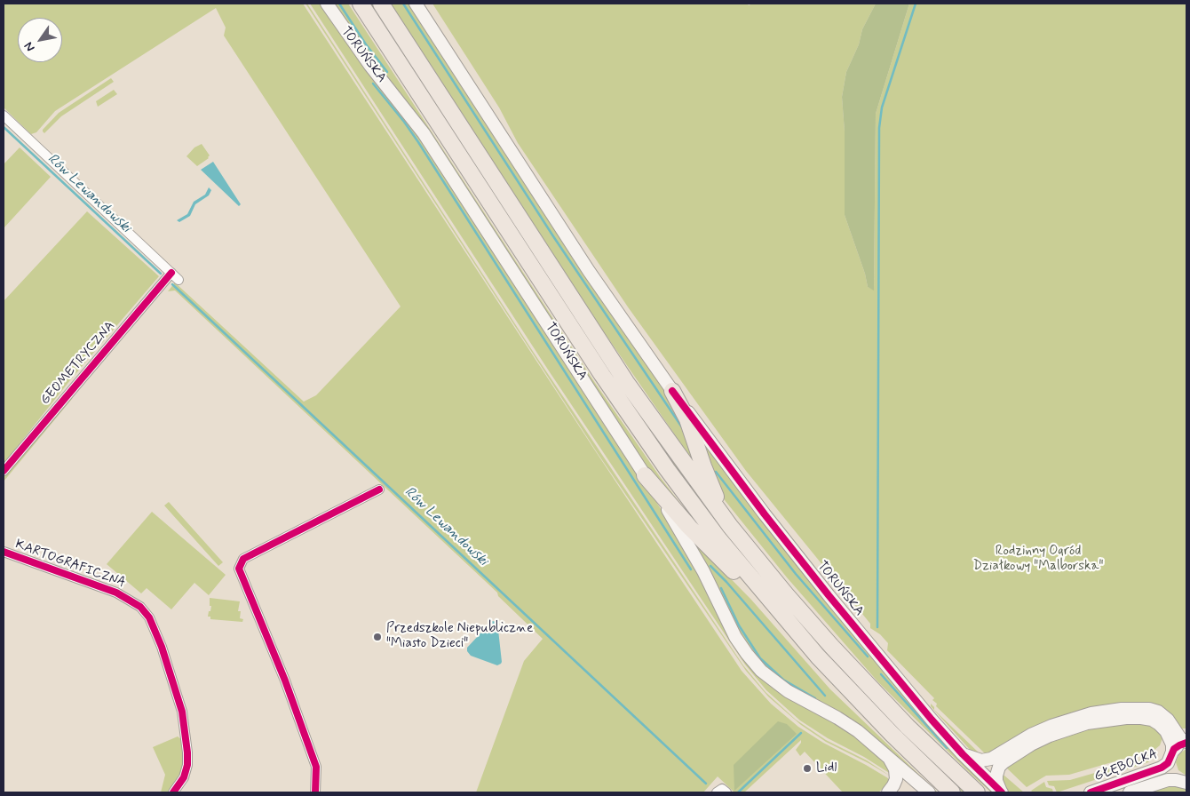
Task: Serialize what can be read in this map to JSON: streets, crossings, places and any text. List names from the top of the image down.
{
  "streets": {
    "highway": ["TORUŃSKA"],
    "street": ["GEOMETRYCZNA", "KARTOGRAFICZNA", "GŁĘBOCKA"]
  },
  "water": ["Rów Lewandowski"],
  "parks": ["Rodzinny Ogród Działkowy \"Malborska\""],
  "places": ["Przedszkole Niepubliczne \"Miasto Dzieci\"", "Lidl"],
  "north": "bottom left"
}
